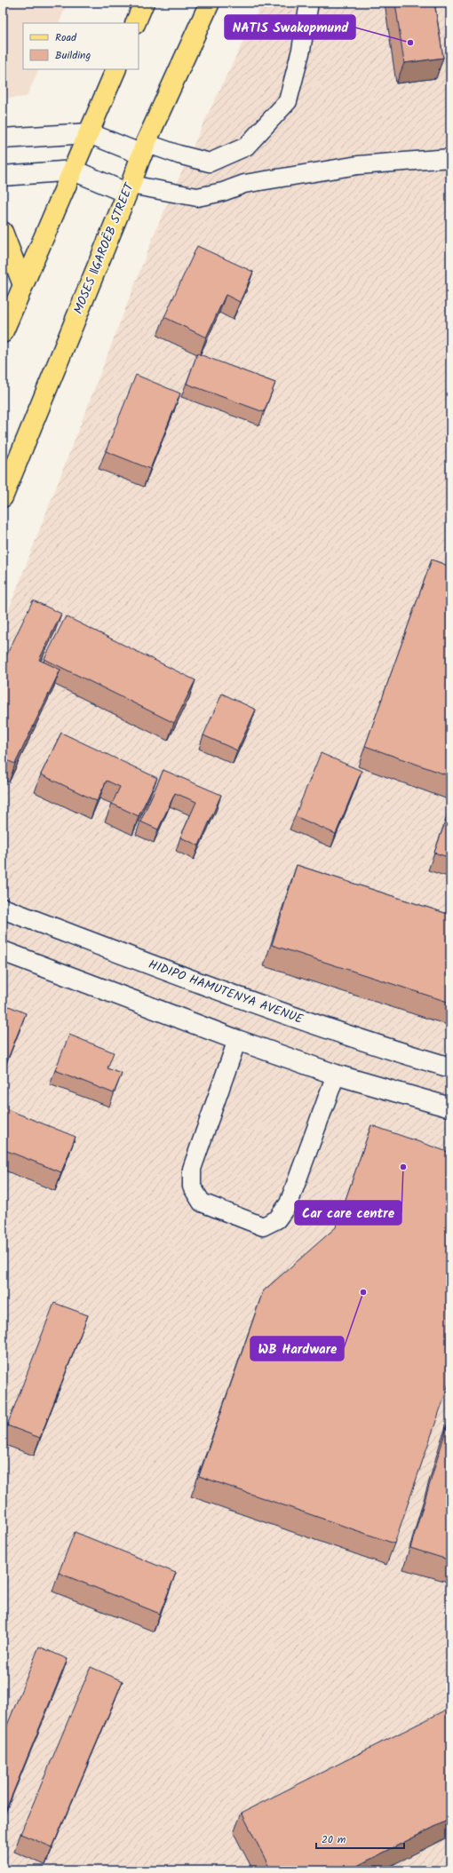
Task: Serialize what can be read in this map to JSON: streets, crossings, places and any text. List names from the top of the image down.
{
  "streets": {
    "main road": ["MOSES ǁGAROËB STREET"],
    "street": ["HIDIPO HAMUTENYA AVENUE"]
  },
  "places": ["NATIS Swakopmund", "Car care centre", "WB Hardware"],
  "legend": ["Road", "Building"],
  "scale_bar": "20 m"
}
